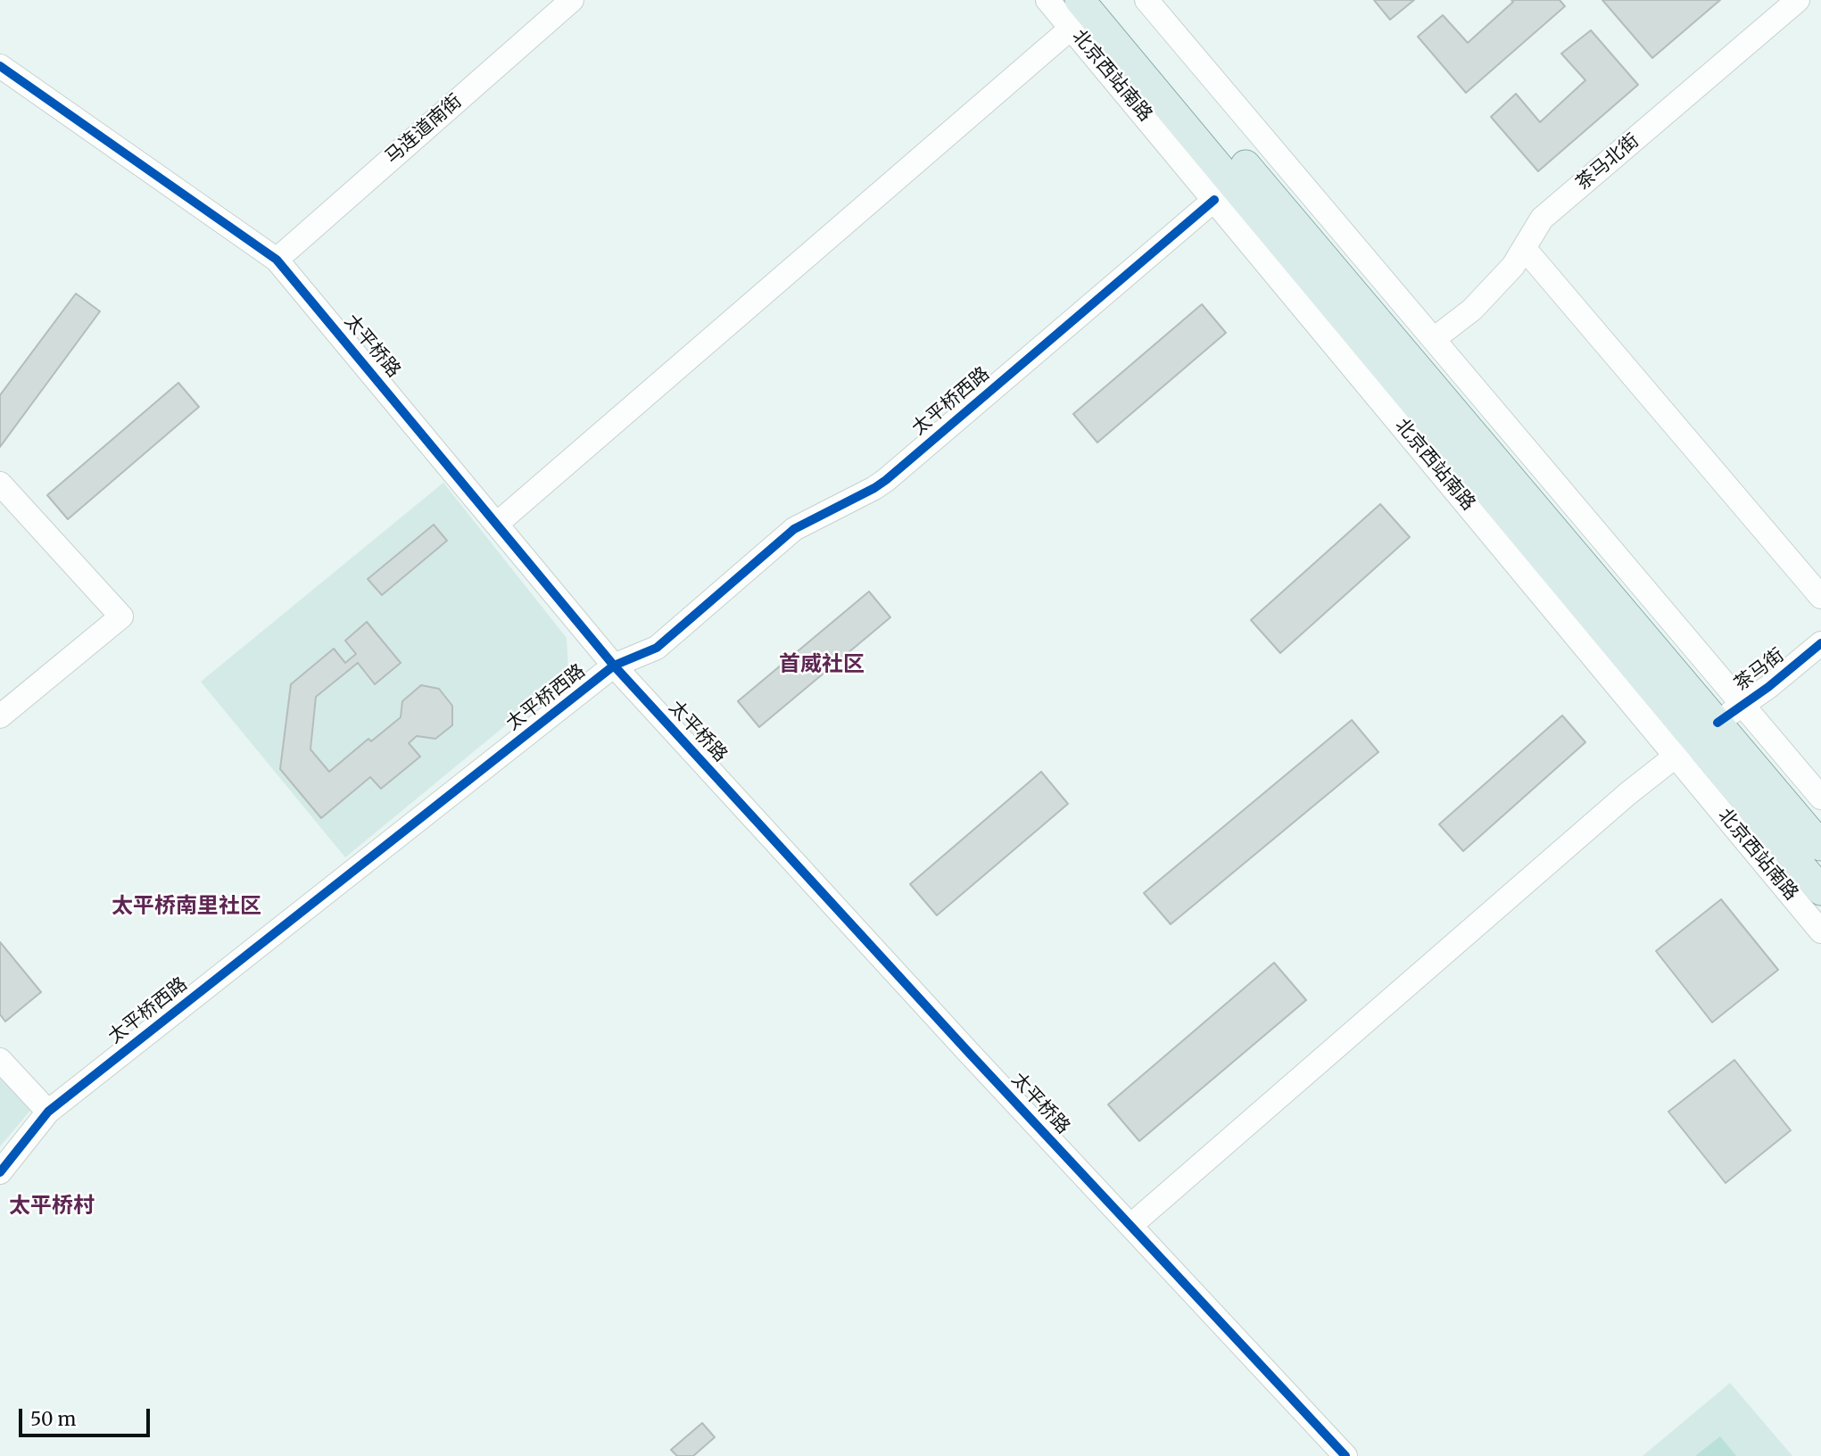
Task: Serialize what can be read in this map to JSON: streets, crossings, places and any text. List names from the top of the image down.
{
  "streets": {
    "main road": ["北京西站南路"],
    "street": [
      "马连道南街",
      "茶马北街",
      "太平桥路",
      "太平桥西路",
      "茶马街"
    ]
  },
  "crossings": [
    ["北京西站南路", "太平桥西路"],
    ["北京西站南路", "茶马街"],
    ["马连道南街", "太平桥路"],
    ["太平桥路", "太平桥西路"],
    ["太平桥路", "茶马街"]
  ],
  "districts": ["首威社区", "太平桥南里社区", "太平桥村"],
  "scale_bar": "50 m"
}
